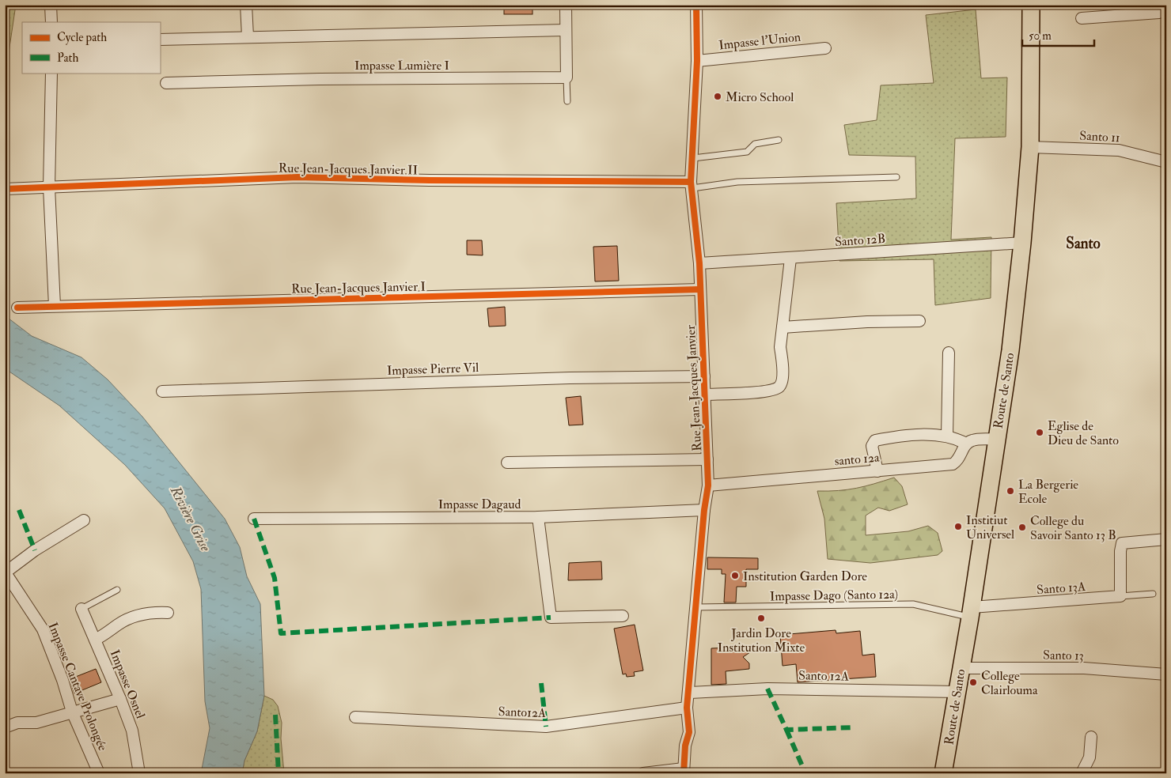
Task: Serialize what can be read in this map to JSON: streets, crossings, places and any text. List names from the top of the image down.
{
  "streets": {
    "main road": ["Route de Santo"],
    "street": [
      "Impasse l'Union",
      "Impasse Lumière I",
      "Santo 11",
      "Rue Jean-Jacques Janvier II",
      "Santo 12B",
      "Rue Jean-Jacques Janvier I",
      "Impasse Pierre Vil",
      "Rue Jean-Jacques Janvier",
      "santo 12a",
      "Impasse Dagaud",
      "Santo 13A",
      "Santo 13",
      "Santo 12A",
      "Impasse Osnel",
      "Impasse Cantave Prolongée",
      "Santo12A"
    ],
    "lane": ["Impasse Dago (Santo 12a)"]
  },
  "crossings": [
    ["Impasse l'Union", "Rue Jean-Jacques Janvier"],
    ["Santo 11", "Route de Santo"],
    ["Rue Jean-Jacques Janvier II", "Rue Jean-Jacques Janvier"],
    ["Santo 12B", "Rue Jean-Jacques Janvier"],
    ["Santo 12B", "Route de Santo"],
    ["Rue Jean-Jacques Janvier I", "Rue Jean-Jacques Janvier"],
    ["Impasse Pierre Vil", "Rue Jean-Jacques Janvier"],
    ["Rue Jean-Jacques Janvier", "santo 12a"],
    ["Rue Jean-Jacques Janvier", "Impasse Dagaud"],
    ["Rue Jean-Jacques Janvier", "Impasse Dago (Santo 12a)"],
    ["Rue Jean-Jacques Janvier", "Santo 12A"],
    ["Rue Jean-Jacques Janvier", "Santo12A"],
    ["Route de Santo", "Santo 13A"],
    ["Route de Santo", "Impasse Dago (Santo 12a)"],
    ["Route de Santo", "Santo 13"],
    ["Route de Santo", "Santo 12A"],
    ["Santo 13A", "Impasse Dago (Santo 12a)"]
  ],
  "districts": ["Santo"],
  "water": ["Rivière Grise"],
  "places": [
    "Micro School",
    "Eglise de Dieu de Santo",
    "La Bergerie Ecole",
    "Institiut Universel",
    "College du Savoir Santo 13 B",
    "Institution Garden Dore",
    "Jardin Dore Institution Mixte",
    "College Clairlouma"
  ],
  "legend": ["Cycle path", "Path"],
  "scale_bar": "50 m"
}
